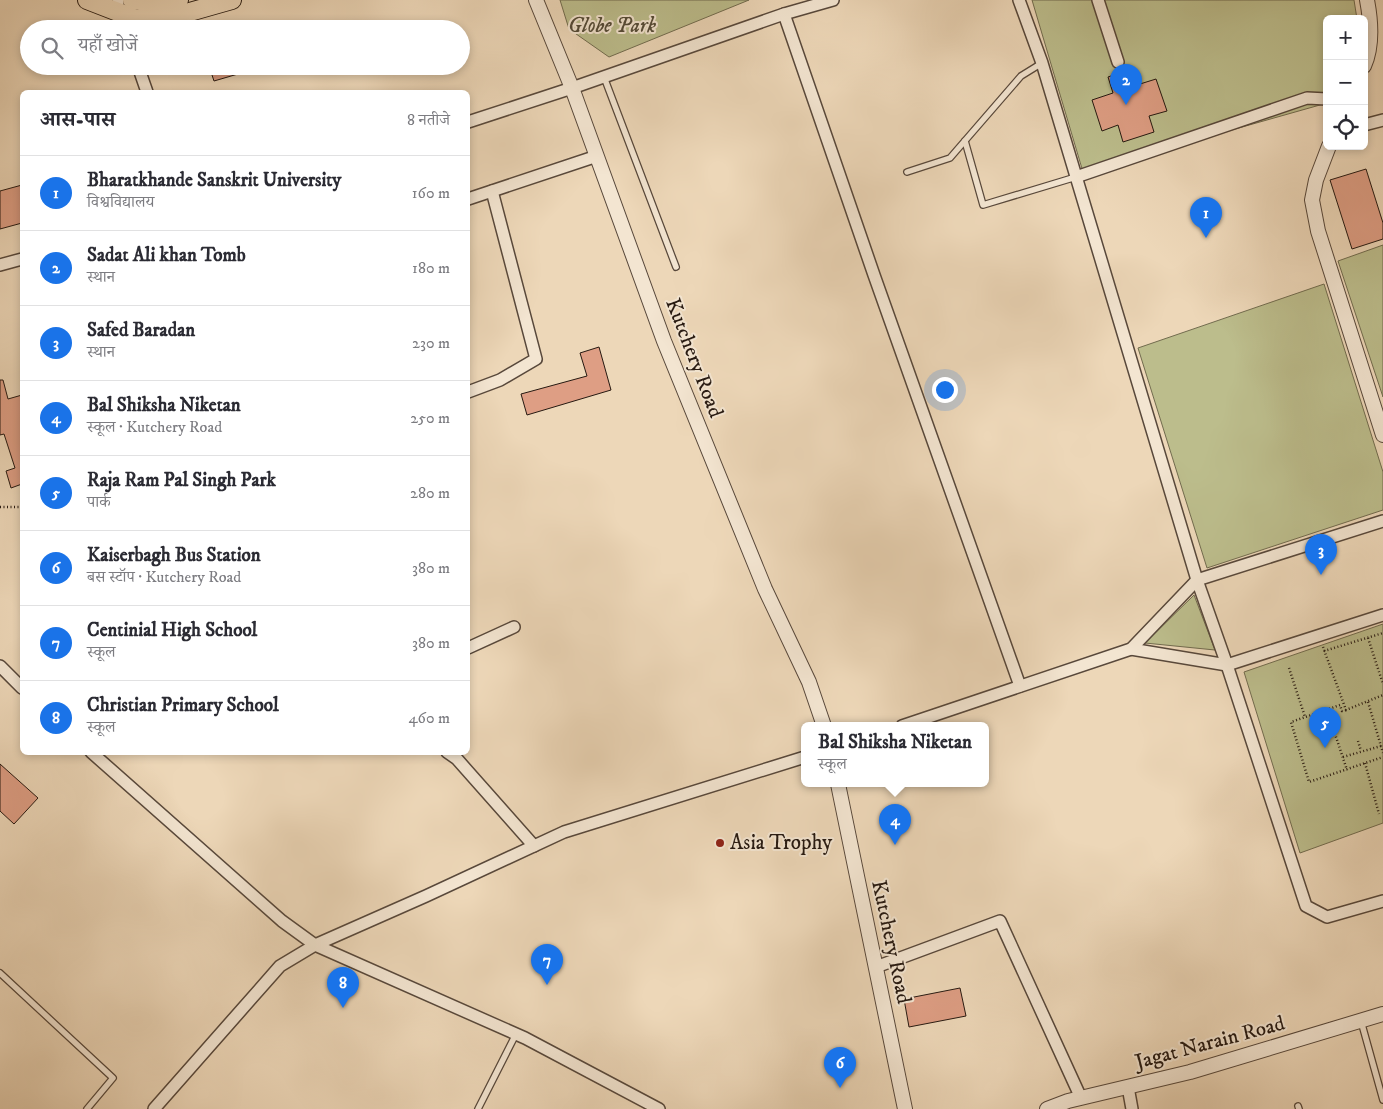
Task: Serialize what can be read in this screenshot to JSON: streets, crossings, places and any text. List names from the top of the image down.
{
  "streets": {
    "street": ["Kutchery Road", "Jagat Narain Road"]
  },
  "parks": ["Globe Park"],
  "places": ["Asia Trophy"],
  "page": {
    "map_buttons": ["+", "−"],
    "search": "यहाँ खोजें",
    "pins": [
      "2",
      "1",
      "3",
      "5",
      "4",
      "7",
      "8",
      "6"
    ],
    "heading": ["आस-पास", "8 नतीजे"],
    "list": [
      {
        "mark": "1",
        "name": "Bharatkhande Sanskrit University",
        "note": "विश्वविद्यालय",
        "value": "160 m"
      },
      {
        "mark": "2",
        "name": "Sadat Ali khan Tomb",
        "note": "स्थान",
        "value": "180 m"
      },
      {
        "mark": "3",
        "name": "Safed Baradan",
        "note": "स्थान",
        "value": "230 m"
      },
      {
        "mark": "4",
        "name": "Bal Shiksha Niketan",
        "note": "स्कूल · Kutchery Road",
        "value": "250 m"
      },
      {
        "mark": "5",
        "name": "Raja Ram Pal Singh Park",
        "note": "पार्क",
        "value": "280 m"
      },
      {
        "mark": "6",
        "name": "Kaiserbagh Bus Station",
        "note": "बस स्टॉप · Kutchery Road",
        "value": "380 m"
      },
      {
        "mark": "7",
        "name": "Centinial High School",
        "note": "स्कूल",
        "value": "380 m"
      },
      {
        "mark": "8",
        "name": "Christian Primary School",
        "note": "स्कूल",
        "value": "460 m"
      }
    ],
    "popup": ["Bal Shiksha Niketan", "स्कूल"]
  }
}
